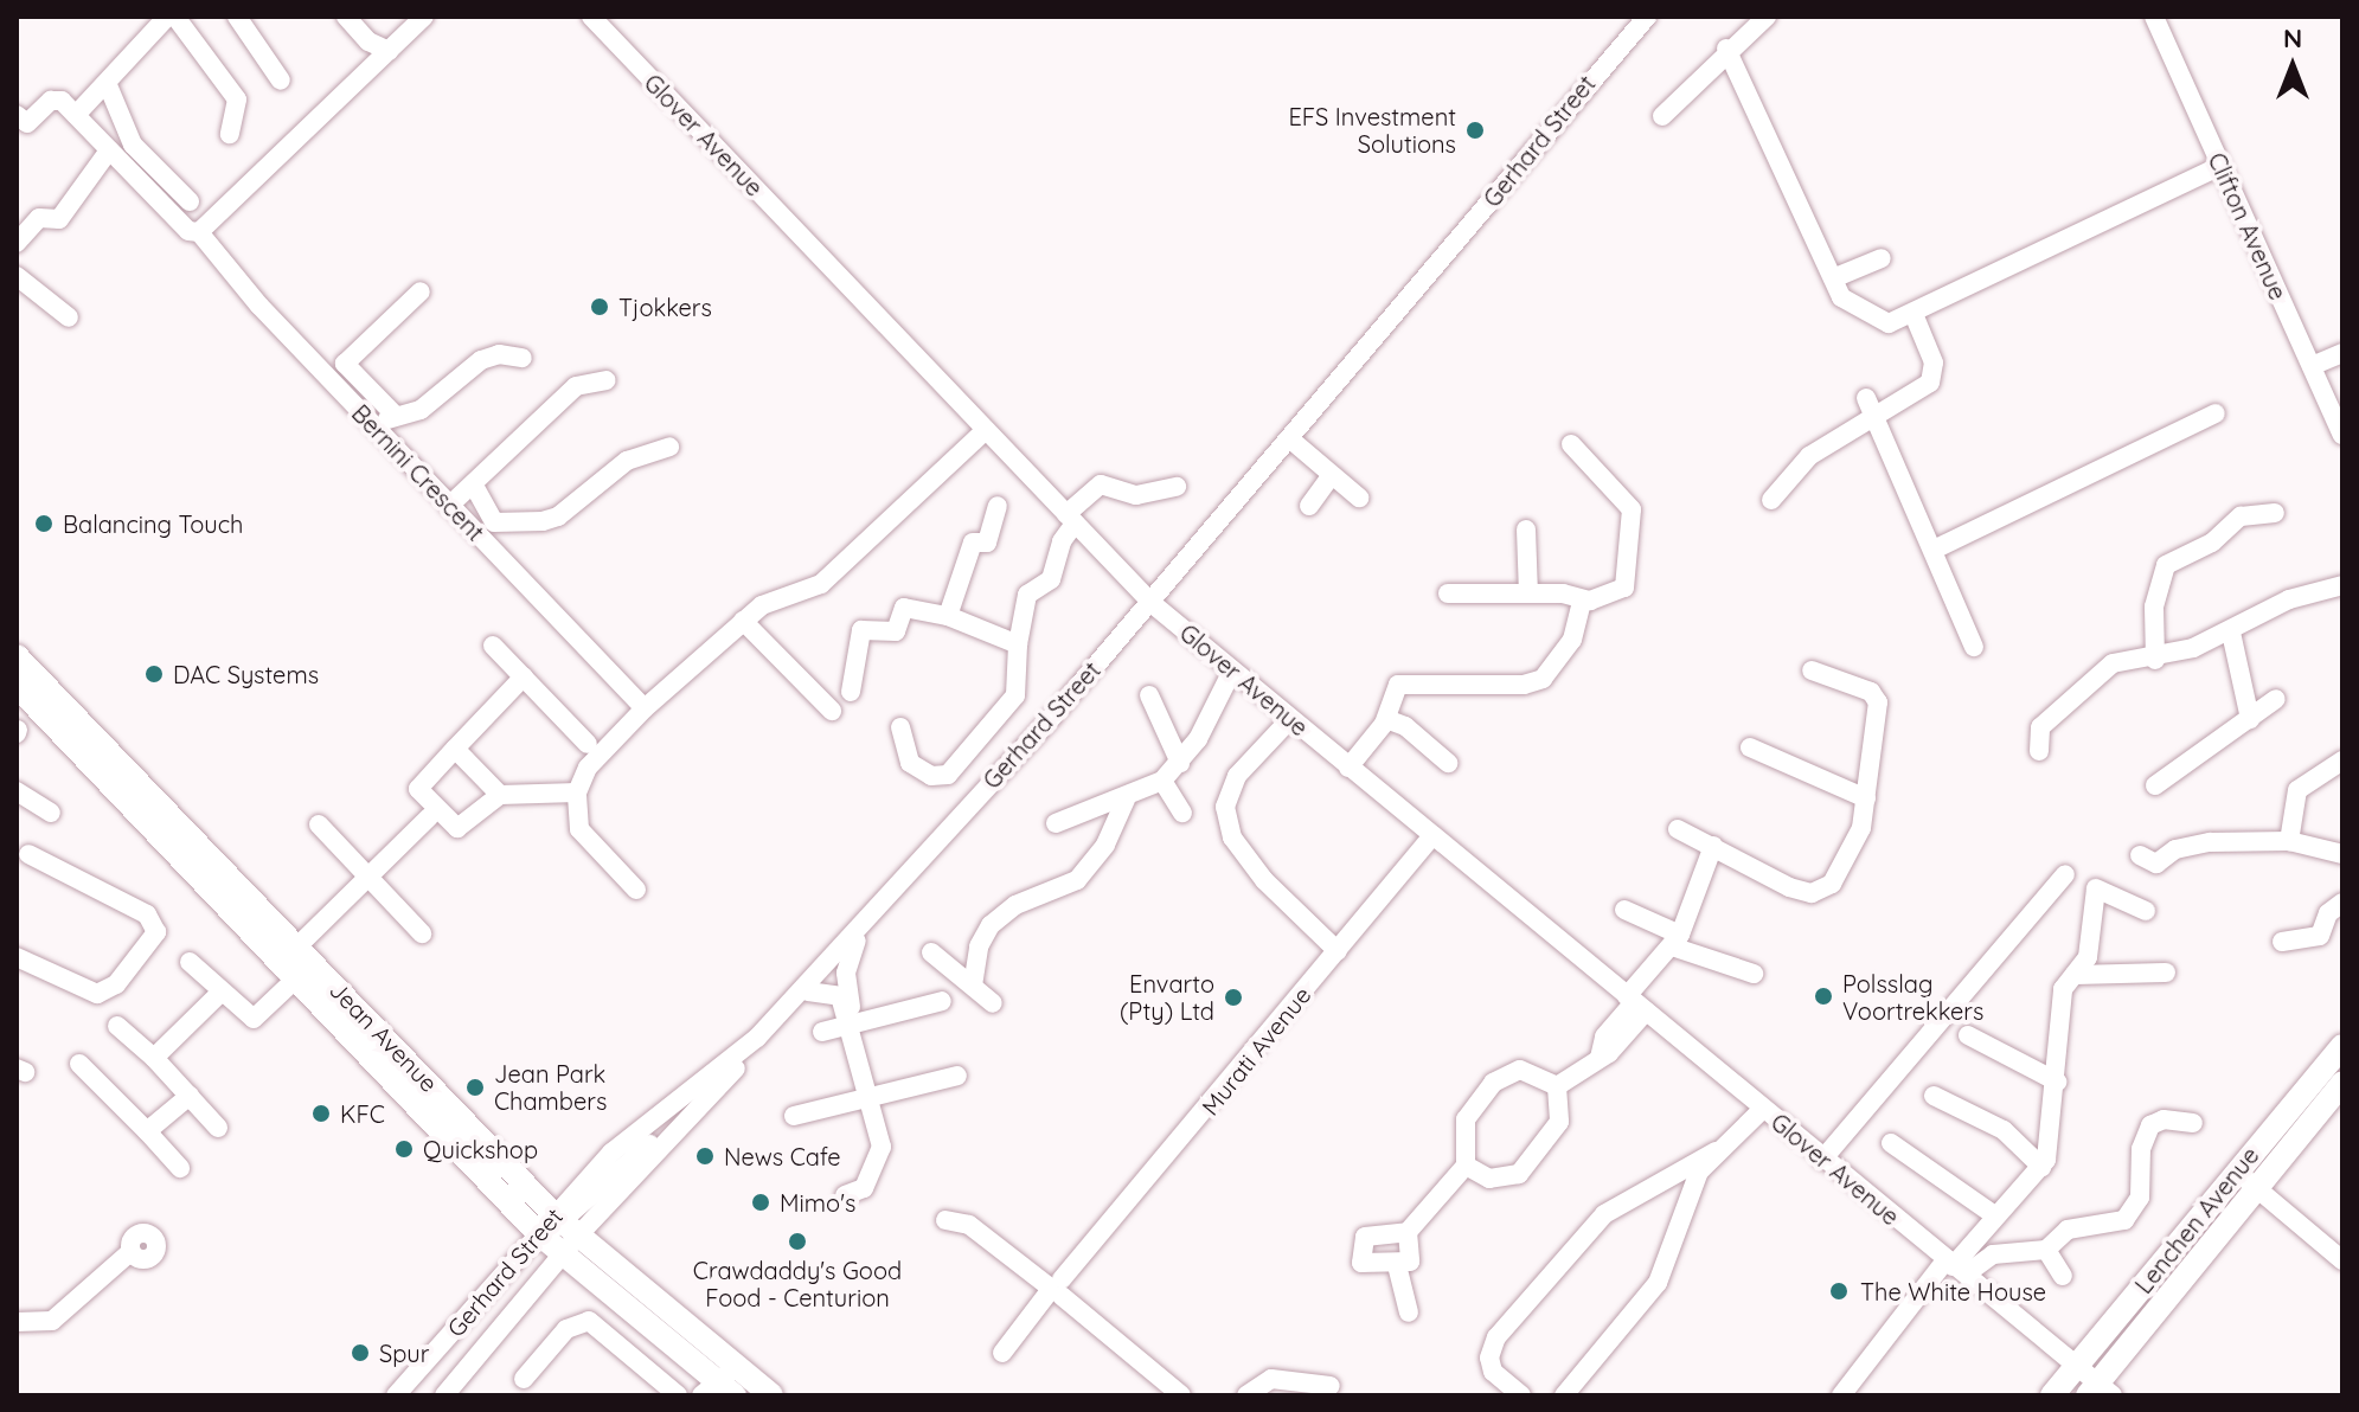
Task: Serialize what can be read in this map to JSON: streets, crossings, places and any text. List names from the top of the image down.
{
  "streets": {
    "main road": ["Jean Avenue", "Lenchen Avenue"],
    "street": [
      "Glover Avenue",
      "Gerhard Street",
      "Clifton Avenue",
      "Bernini Crescent",
      "Murati Avenue"
    ]
  },
  "crossings": [
    ["Glover Avenue", "Gerhard Street"],
    ["Glover Avenue", "Murati Avenue"],
    ["Glover Avenue", "Lenchen Avenue"],
    ["Gerhard Street", "Jean Avenue"]
  ],
  "places": [
    "EFS Investment Solutions",
    "Tjokkers",
    "Balancing Touch",
    "DAC Systems",
    "Polsslag Voortrekkers",
    "Envarto (Pty) Ltd",
    "Jean Park Chambers",
    "KFC",
    "Quickshop",
    "News Cafe",
    "Mimo's",
    "Crawdaddy's Good Food - Centurion",
    "The White House",
    "Spur"
  ],
  "north": "top"
}
